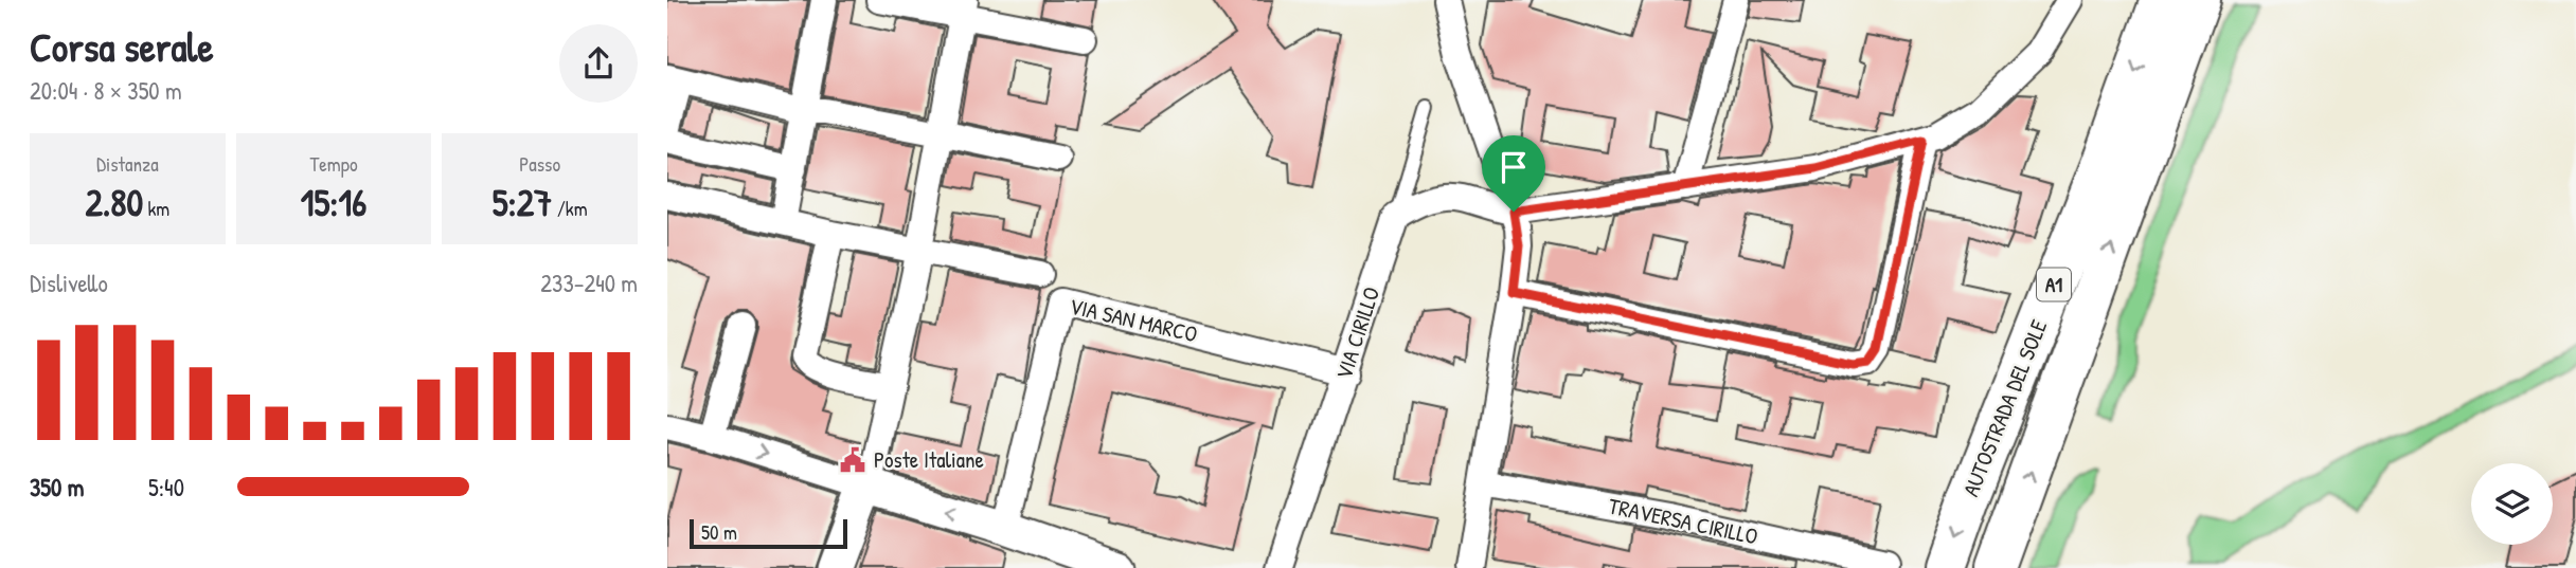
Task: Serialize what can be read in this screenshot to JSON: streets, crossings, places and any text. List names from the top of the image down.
{
  "streets": {
    "highway": ["A1", "AUTOSTRADA DEL SOLE"],
    "street": ["VIA SAN MARCO", "VIA CIRILLO", "TRAVERSA CIRILLO"]
  },
  "crossings": [
    ["VIA SAN MARCO", "VIA CIRILLO"]
  ],
  "places": {
    "public building": ["Poste Italiane"]
  },
  "scale_bar": "50 m",
  "page": {
    "heading": ["Corsa serale", "20:04 · 8 × 350 m"],
    "stats": [
      ["Distanza", "2.80 km"],
      ["Tempo", "15:16"],
      ["Passo", "5:27 /km"]
    ],
    "chart": ["Dislivello", "233–240 m"],
    "list": [
      {
        "name": "350 m",
        "note": "5:40"
      }
    ],
    "scale": "50 m"
  }
}
